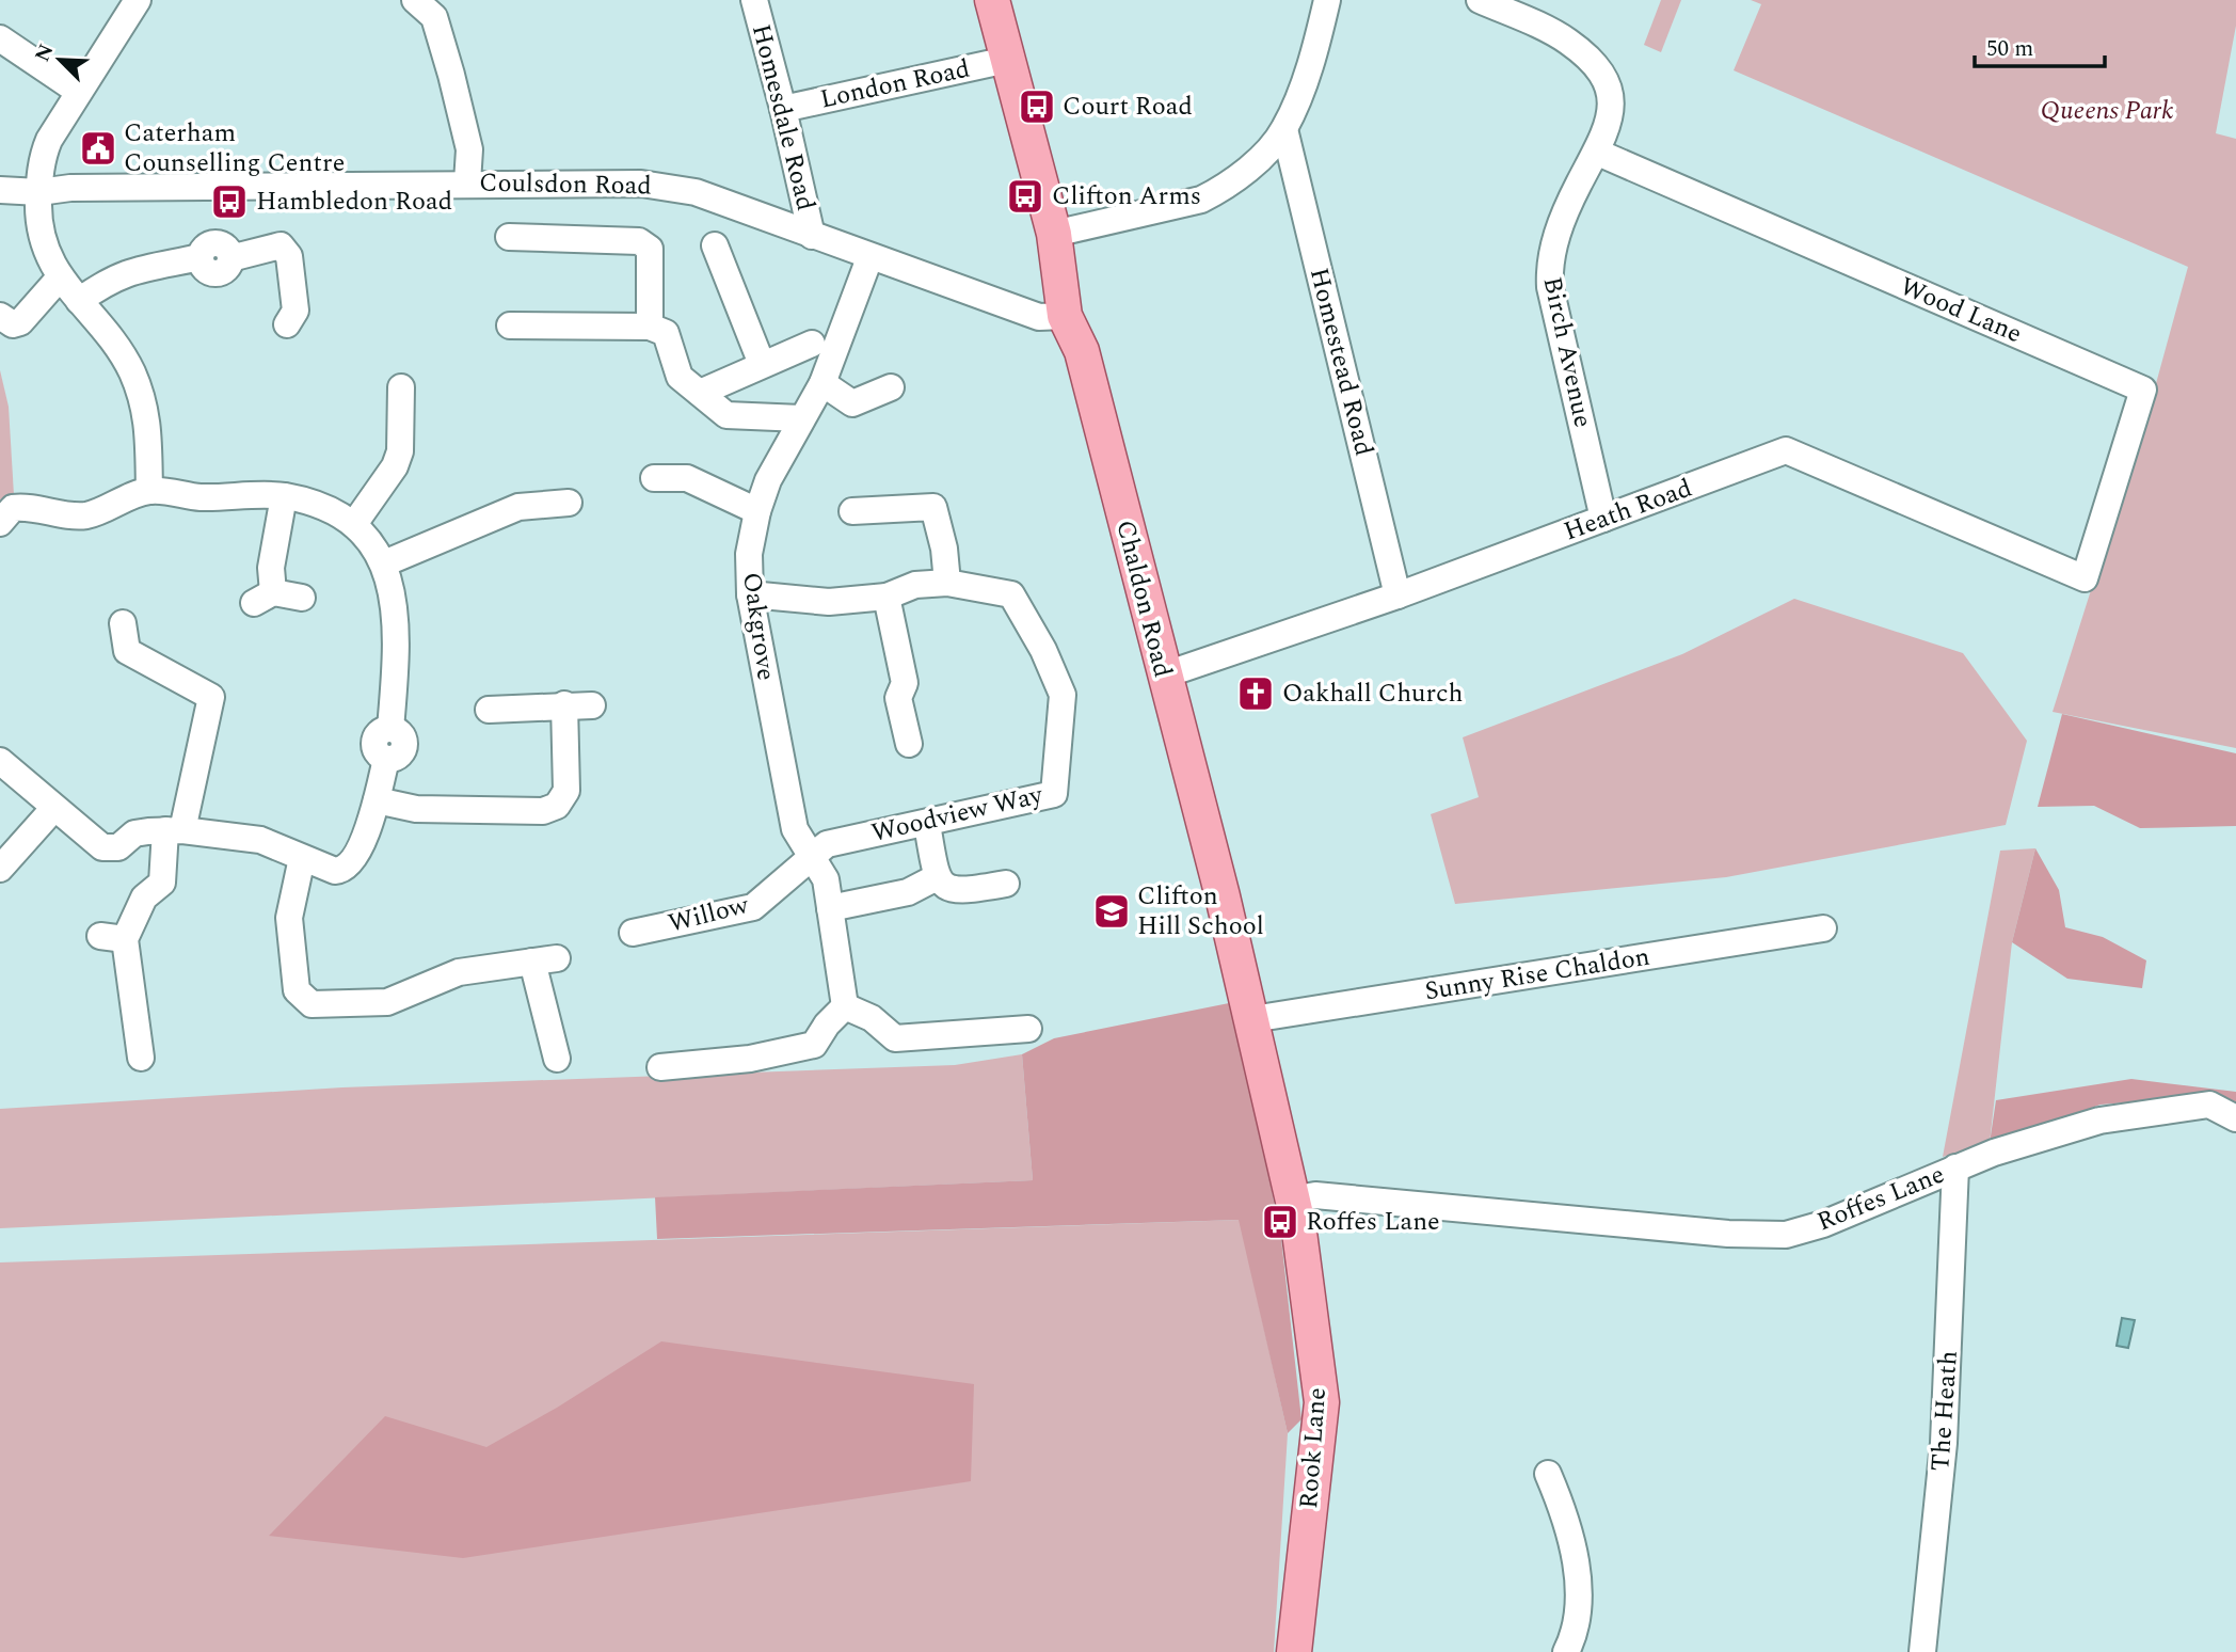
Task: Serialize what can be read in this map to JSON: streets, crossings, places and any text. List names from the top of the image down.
{
  "streets": {
    "main road": ["Chaldon Road", "Rook Lane"],
    "street": [
      "London Road",
      "Homesdale Road",
      "Coulsdon Road",
      "Wood Lane",
      "Birch Avenue",
      "Homestead Road",
      "Heath Road",
      "Oakgrove",
      "Woodview Way",
      "Willow",
      "Sunny Rise Chaldon",
      "Roffes Lane",
      "The Heath"
    ]
  },
  "crossings": [
    ["London Road", "Homesdale Road"],
    ["London Road", "Chaldon Road"],
    ["Homesdale Road", "Coulsdon Road"],
    ["Coulsdon Road", "Chaldon Road"],
    ["Coulsdon Road", "Oakgrove"],
    ["Wood Lane", "Birch Avenue"],
    ["Wood Lane", "Heath Road"],
    ["Birch Avenue", "Heath Road"],
    ["Homestead Road", "Heath Road"],
    ["Heath Road", "Chaldon Road"],
    ["Chaldon Road", "Sunny Rise Chaldon"],
    ["Chaldon Road", "Roffes Lane"],
    ["Chaldon Road", "Rook Lane"],
    ["Oakgrove", "Woodview Way"],
    ["Oakgrove", "Willow"],
    ["Woodview Way", "Willow"],
    ["Roffes Lane", "The Heath"],
    ["Roffes Lane", "Rook Lane"]
  ],
  "parks": ["Queens Park"],
  "places": {
    "bus stop": [
      "Court Road",
      "Clifton Arms",
      "Hambledon Road",
      "Roffes Lane"
    ],
    "public building": ["Caterham Counselling Centre"],
    "church": ["Oakhall Church"],
    "school or university": ["Clifton Hill School"]
  },
  "scale_bar": "50 m",
  "north": "top left"
}
